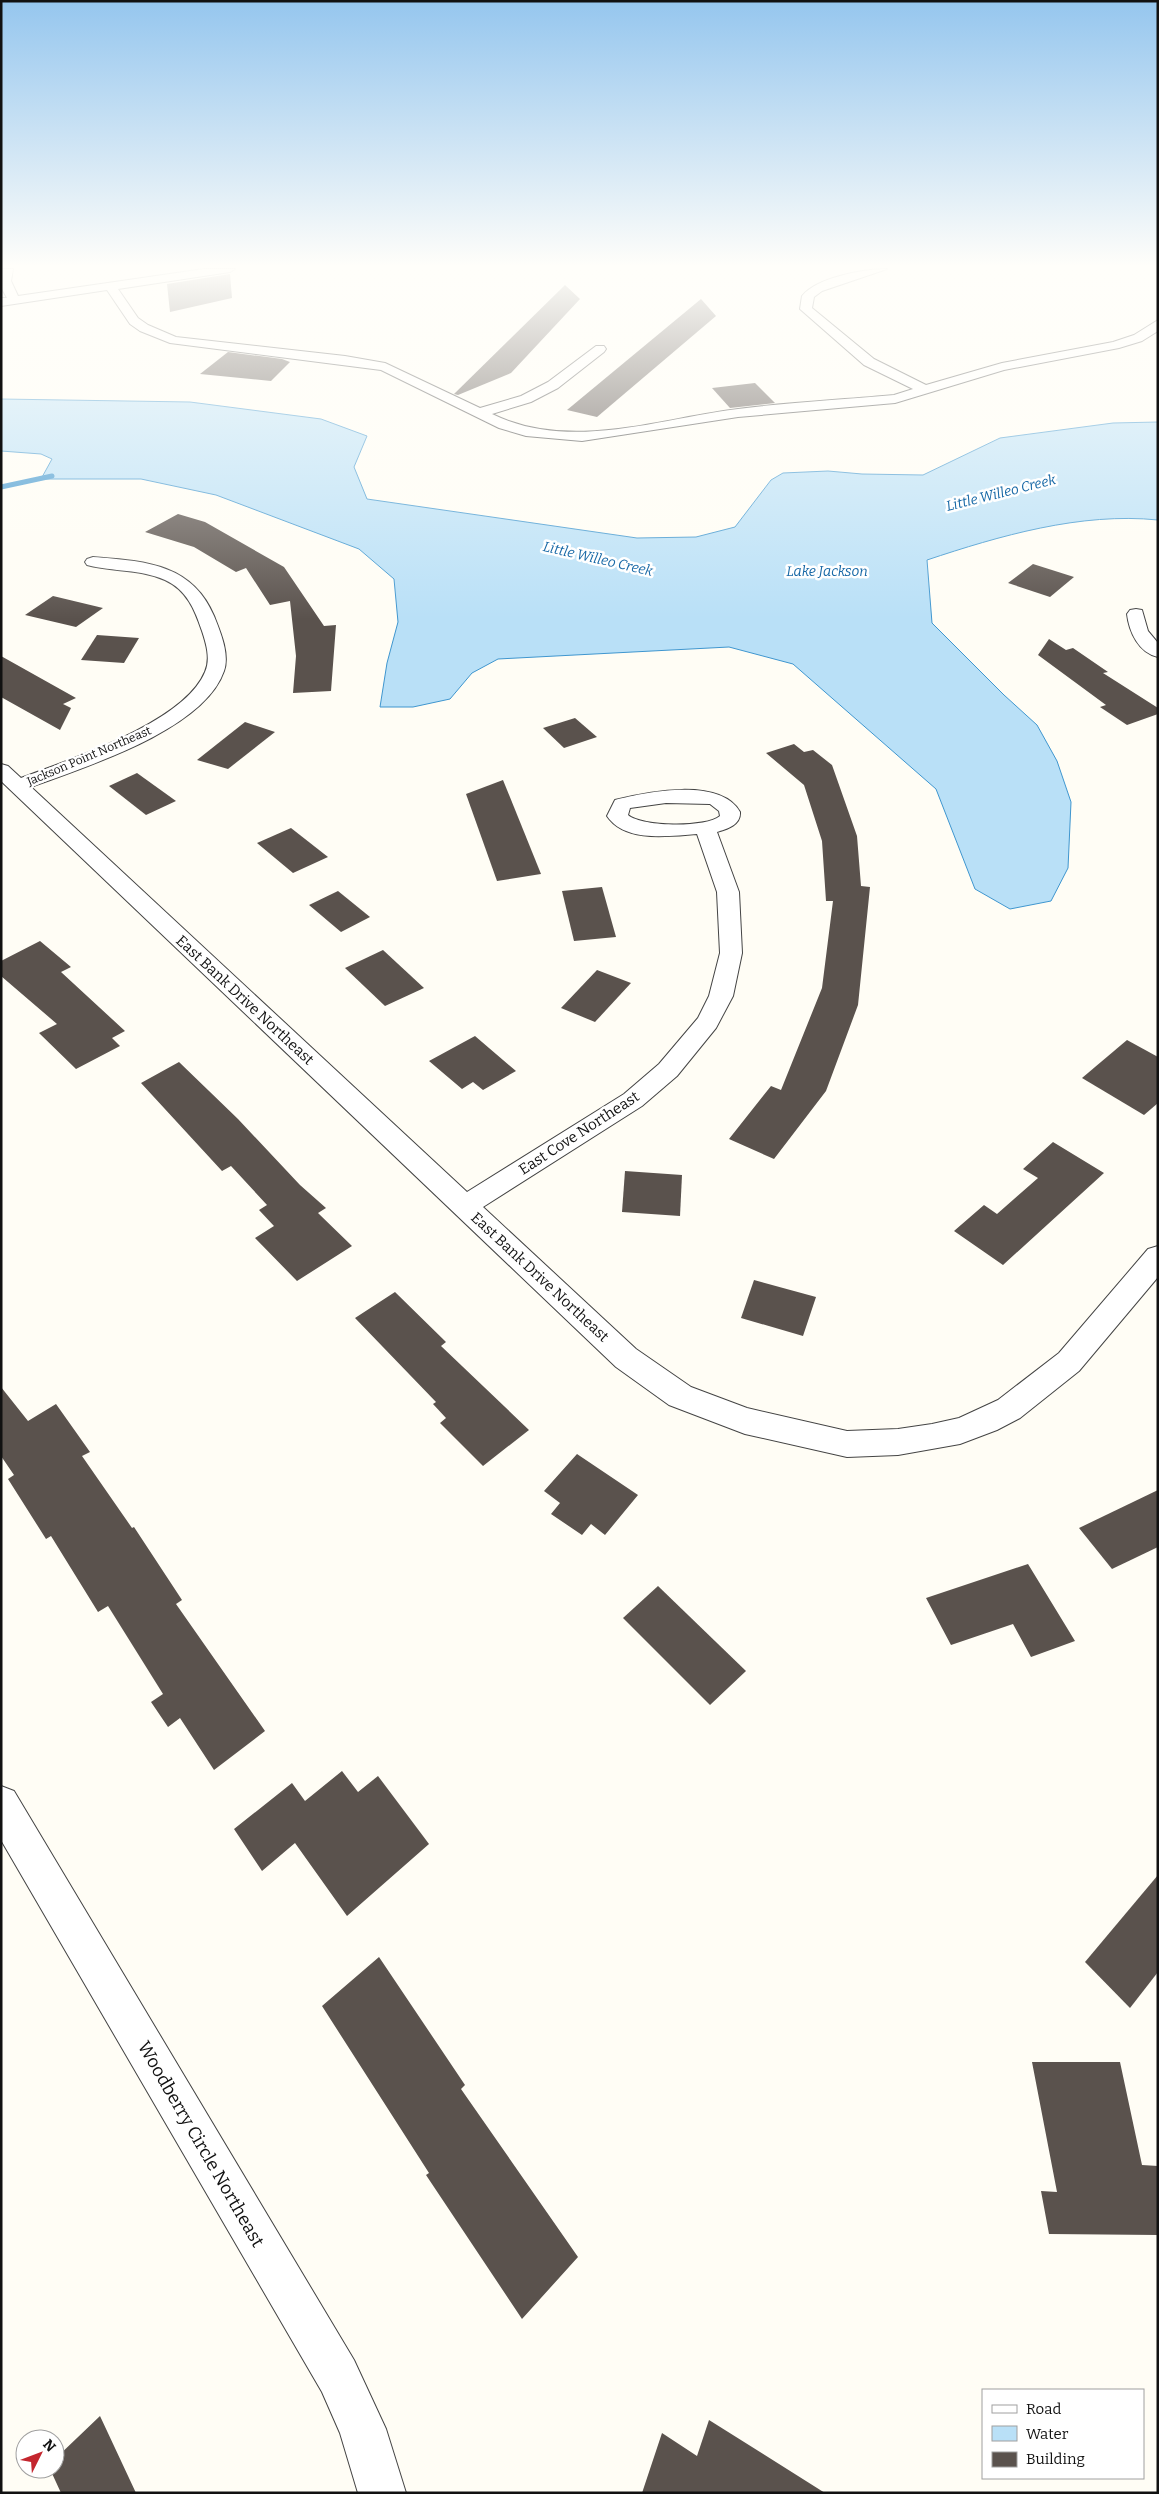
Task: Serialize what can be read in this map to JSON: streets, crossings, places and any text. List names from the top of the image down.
{
  "streets": {
    "street": [
      "Jackson Point Northeast",
      "East Bank Drive Northeast",
      "East Cove Northeast",
      "Woodberry Circle Northeast"
    ]
  },
  "crossings": [
    ["Jackson Point Northeast", "East Bank Drive Northeast"],
    ["East Bank Drive Northeast", "East Cove Northeast"]
  ],
  "water": ["Little Willeo Creek", "Lake Jackson"],
  "legend": ["Road", "Water", "Building"],
  "north": "top right"
}
